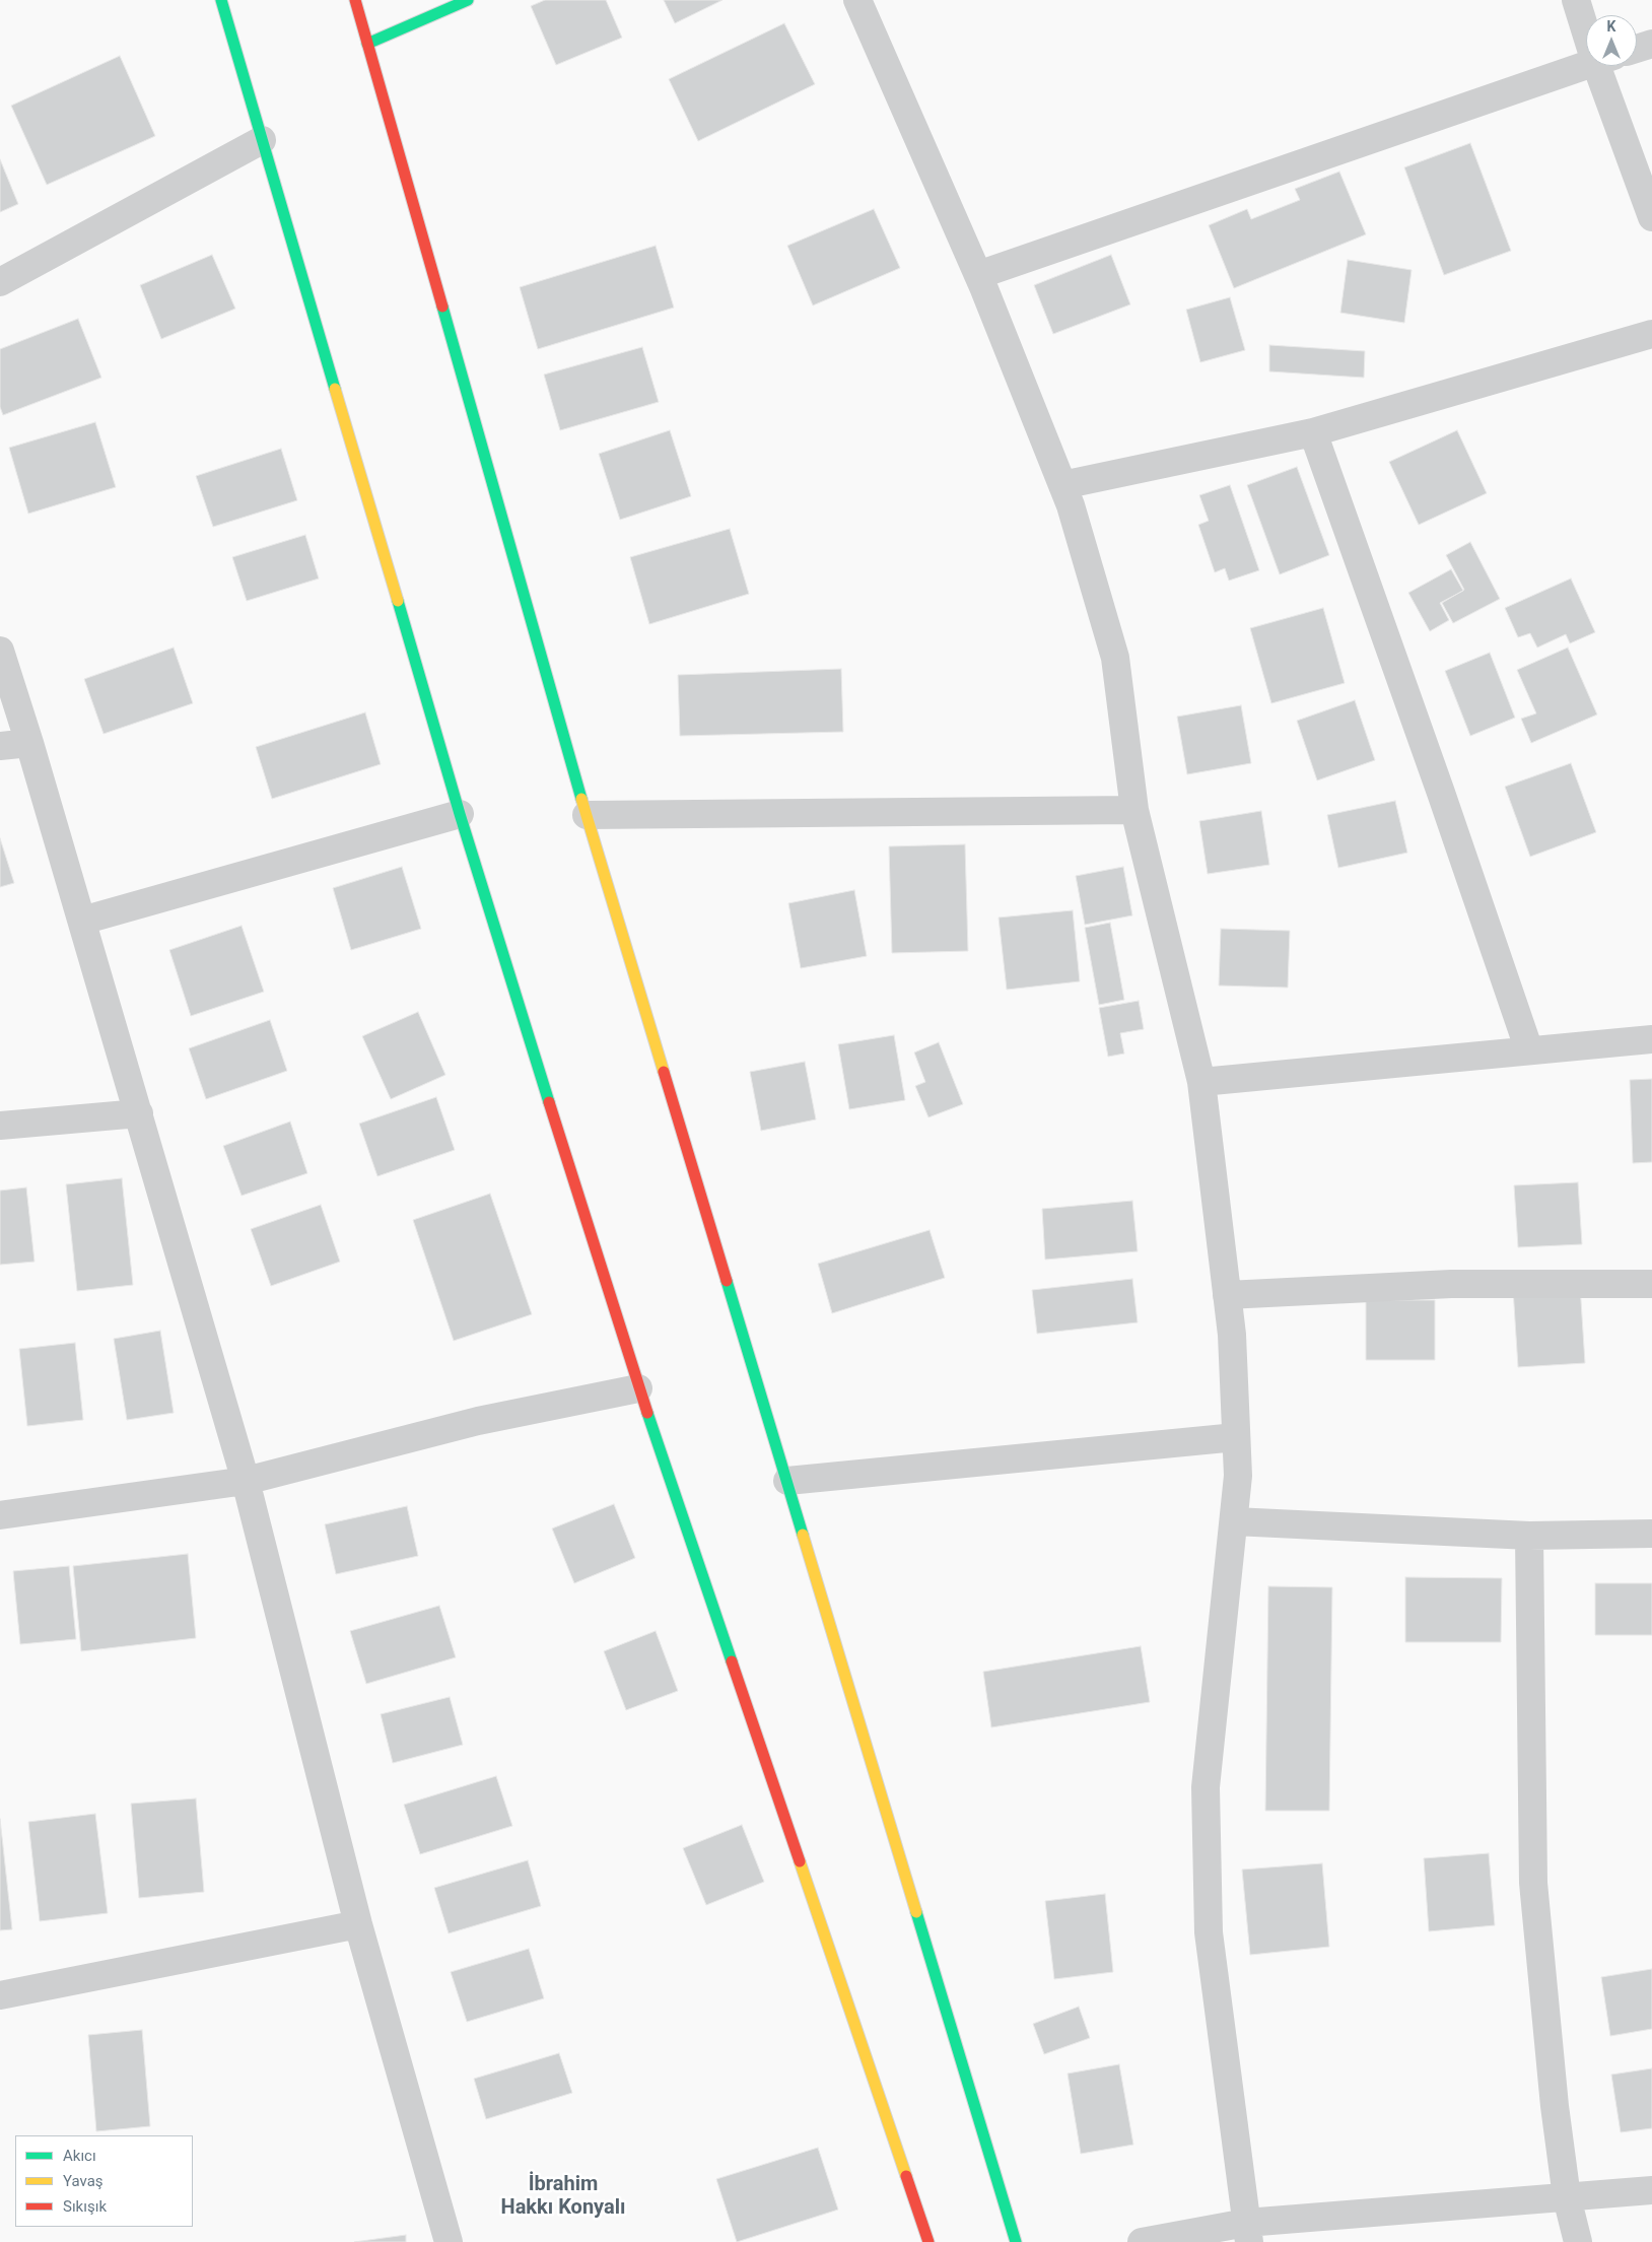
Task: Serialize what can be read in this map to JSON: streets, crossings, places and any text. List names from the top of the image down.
{
  "districts": ["İbrahim Hakkı Konyalı"],
  "legend": ["Akıcı", "Yavaş", "Sıkışık"],
  "north": "top"
}
